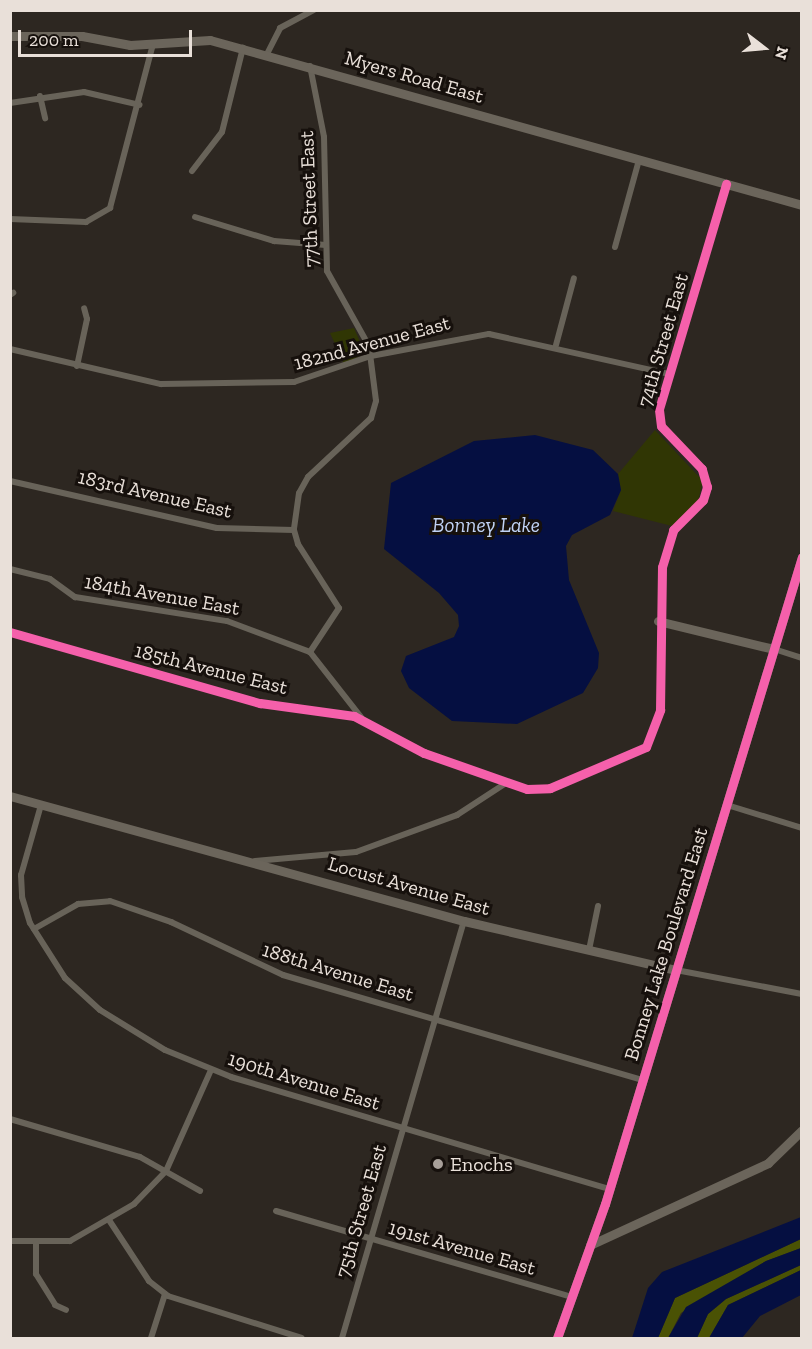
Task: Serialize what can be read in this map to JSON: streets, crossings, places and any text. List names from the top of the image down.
{
  "streets": {
    "street": [
      "Myers Road East",
      "77th Street East",
      "74th Street East",
      "182nd Avenue East",
      "183rd Avenue East",
      "184th Avenue East",
      "185th Avenue East",
      "Locust Avenue East",
      "Bonney Lake Boulevard East",
      "188th Avenue East",
      "190th Avenue East",
      "75th Street East",
      "191st Avenue East"
    ]
  },
  "crossings": [
    ["Myers Road East", "77th Street East"],
    ["Myers Road East", "74th Street East"],
    ["77th Street East", "182nd Avenue East"],
    ["77th Street East", "183rd Avenue East"],
    ["74th Street East", "182nd Avenue East"],
    ["74th Street East", "185th Avenue East"],
    ["Locust Avenue East", "Bonney Lake Boulevard East"],
    ["Locust Avenue East", "190th Avenue East"],
    ["Locust Avenue East", "75th Street East"],
    ["Bonney Lake Boulevard East", "188th Avenue East"],
    ["Bonney Lake Boulevard East", "190th Avenue East"],
    ["Bonney Lake Boulevard East", "191st Avenue East"],
    ["188th Avenue East", "190th Avenue East"],
    ["188th Avenue East", "75th Street East"],
    ["190th Avenue East", "75th Street East"],
    ["75th Street East", "191st Avenue East"]
  ],
  "water": ["Bonney Lake"],
  "places": ["Enochs"],
  "scale_bar": "200 m",
  "north": "right"
}
